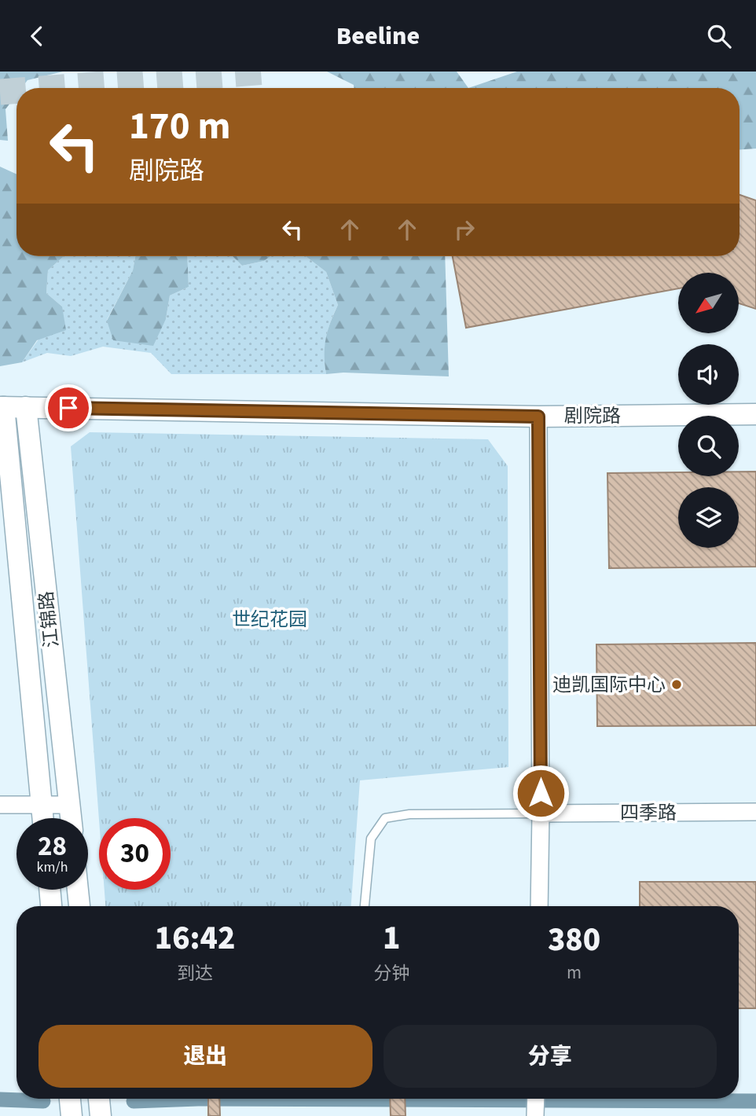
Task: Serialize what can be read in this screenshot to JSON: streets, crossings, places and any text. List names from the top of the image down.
{
  "streets": {
    "street": ["剧院路", "江锦路", "四季路"]
  },
  "crossings": [
    ["剧院路", "江锦路"]
  ],
  "parks": ["世纪花园"],
  "places": ["迪凯国际中心"],
  "north": "bottom left",
  "page": {
    "header": "Beeline",
    "turn": ["170 m", "剧院路"],
    "speed": "28 km/h",
    "limit": "30",
    "eta": [
      "16:42",
      "到达",
      "1",
      "分钟",
      "380",
      "m"
    ],
    "buttons": ["退出", "分享"]
  }
}
